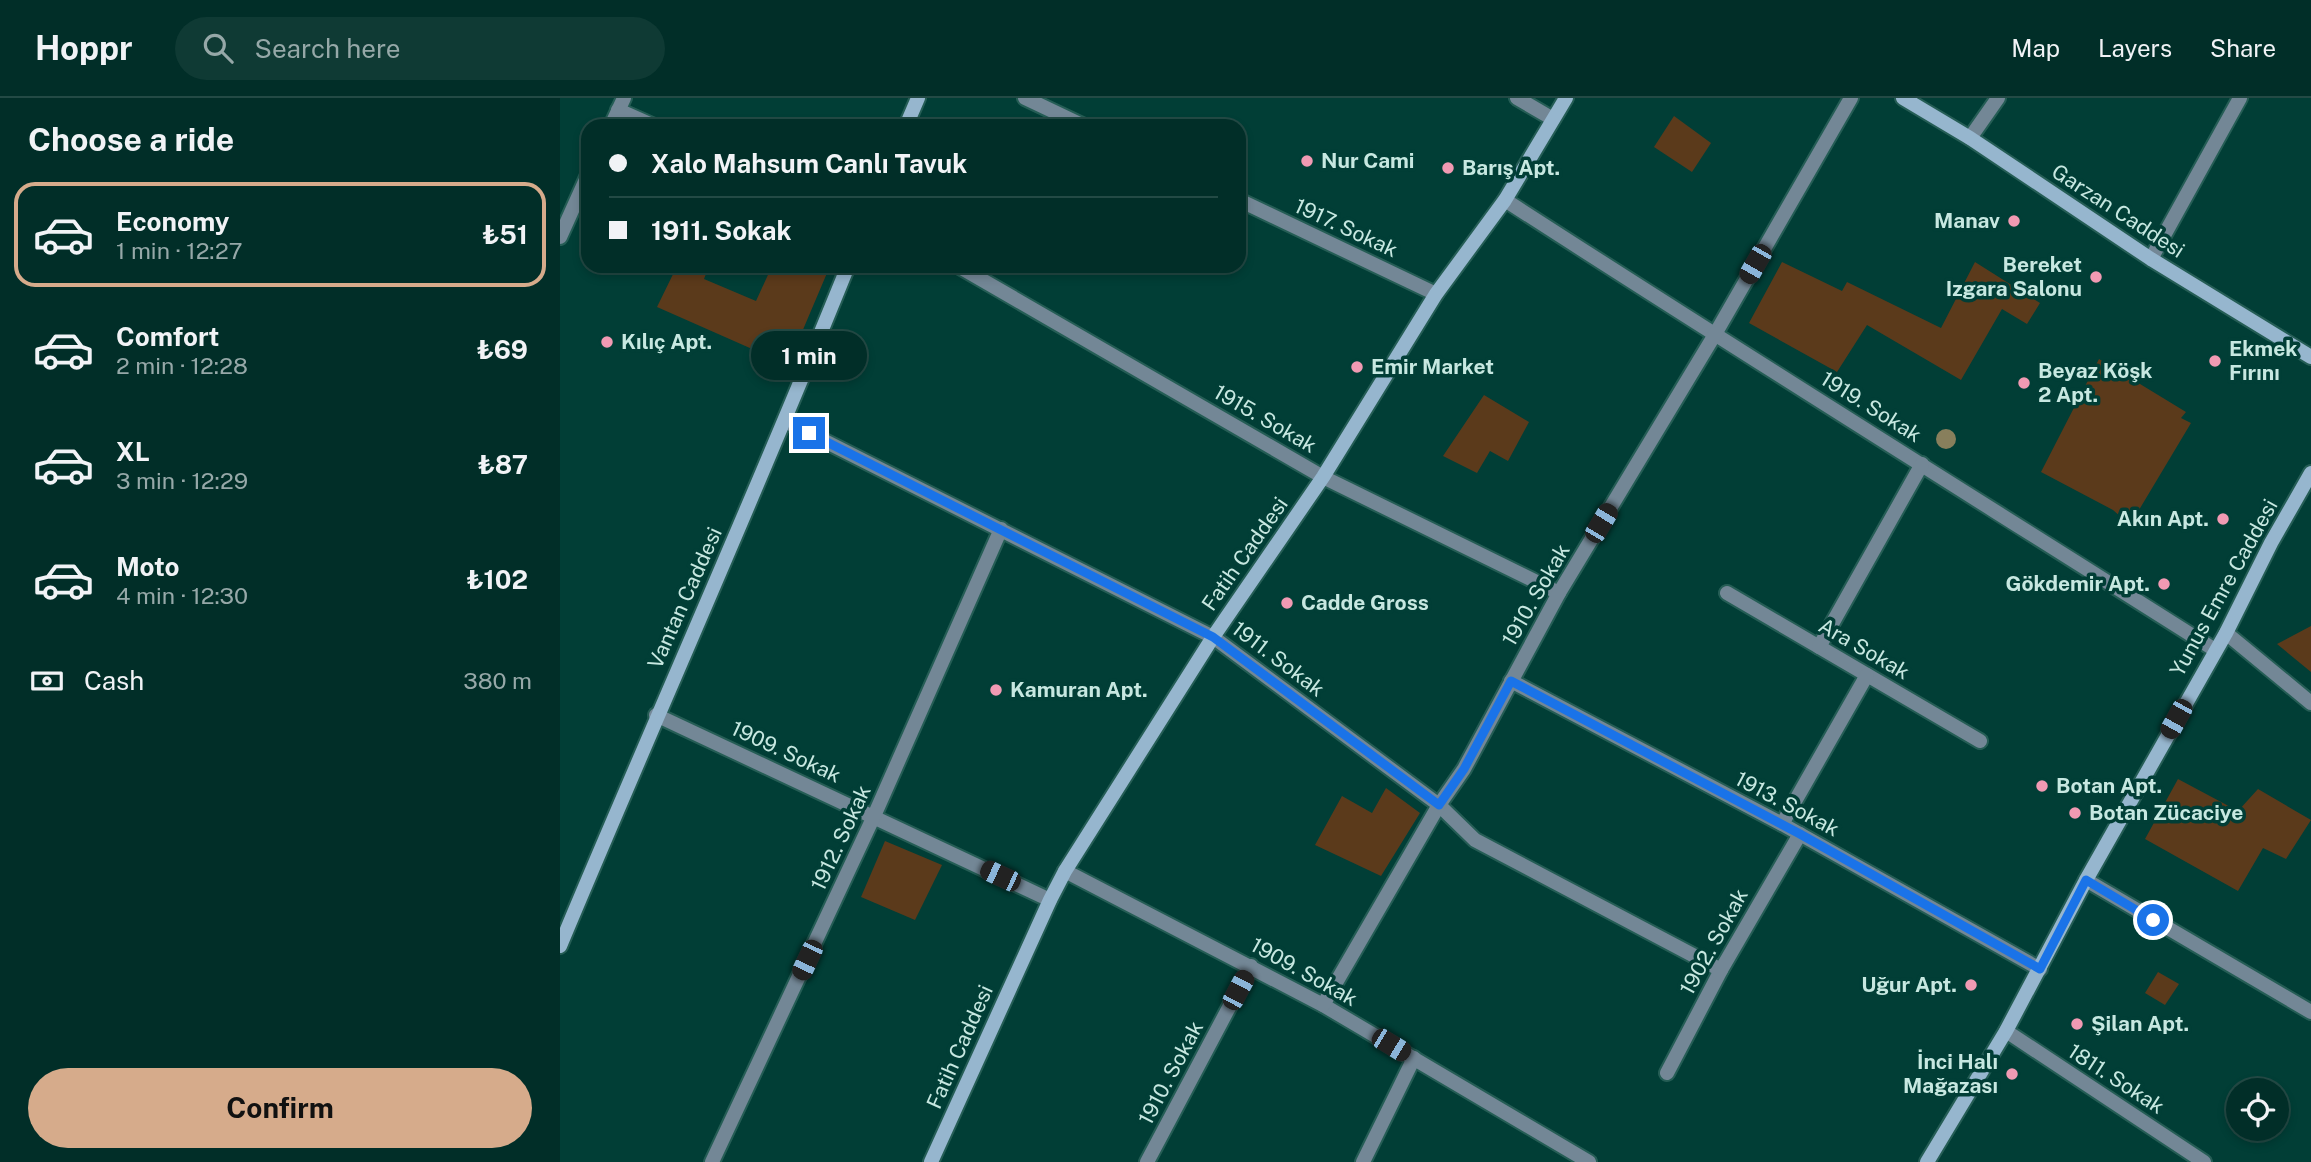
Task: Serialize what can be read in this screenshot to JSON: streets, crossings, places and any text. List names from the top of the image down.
{
  "streets": {
    "street": [
      "Garzan Caddesi",
      "1917. Sokak",
      "1919. Sokak",
      "1915. Sokak",
      "Fatih Caddesi",
      "Yunus Emre Caddesi",
      "1910. Sokak",
      "Vantan Caddesi",
      "Ara Sokak",
      "1911. Sokak",
      "1909. Sokak",
      "1913. Sokak",
      "1912. Sokak",
      "1902. Sokak",
      "1811. Sokak"
    ]
  },
  "crossings": [
    ["1917. Sokak", "Fatih Caddesi"],
    ["1919. Sokak", "Fatih Caddesi"],
    ["1919. Sokak", "Yunus Emre Caddesi"],
    ["1919. Sokak", "1910. Sokak"],
    ["1915. Sokak", "Fatih Caddesi"],
    ["1915. Sokak", "1910. Sokak"],
    ["Fatih Caddesi", "1911. Sokak"],
    ["Fatih Caddesi", "1909. Sokak"],
    ["Yunus Emre Caddesi", "1913. Sokak"],
    ["Yunus Emre Caddesi", "1811. Sokak"],
    ["1910. Sokak", "1911. Sokak"],
    ["1910. Sokak", "1909. Sokak"],
    ["1910. Sokak", "1913. Sokak"],
    ["Vantan Caddesi", "1911. Sokak"],
    ["Vantan Caddesi", "1909. Sokak"],
    ["1911. Sokak", "1912. Sokak"],
    ["1911. Sokak", "1902. Sokak"],
    ["1909. Sokak", "1912. Sokak"],
    ["1913. Sokak", "1902. Sokak"]
  ],
  "places": [
    "Nur Cami",
    "Barış Apt.",
    "Manav",
    "Bereket Izgara Salonu",
    "Kılıç Apt.",
    "Ekmek Fırını",
    "Emir Market",
    "Beyaz Köşk 2 Apt.",
    "Akın Apt.",
    "Gökdemir Apt.",
    "Cadde Gross",
    "Kamuran Apt.",
    "Botan Apt.",
    "Botan Zücaciye",
    "Uğur Apt.",
    "Şilan Apt.",
    "İnci Halı Mağazası"
  ],
  "page": {
    "header": "Hoppr",
    "search": "Search here",
    "nav": ["Map", "Layers", "Share"],
    "heading": "Choose a ride",
    "banner": ["Xalo Mahsum Canlı Tavuk", "1911. Sokak"],
    "list": [
      {
        "name": "Economy",
        "note": "1 min · 12:27",
        "value": "₺51"
      },
      {
        "name": "Comfort",
        "note": "2 min · 12:28",
        "value": "₺69"
      },
      {
        "name": "XL",
        "note": "3 min · 12:29",
        "value": "₺87"
      },
      {
        "name": "Moto",
        "note": "4 min · 12:30",
        "value": "₺102"
      }
    ],
    "bubble": "1 min",
    "pay": ["Cash", "380 m"],
    "buttons": "Confirm"
  }
}
